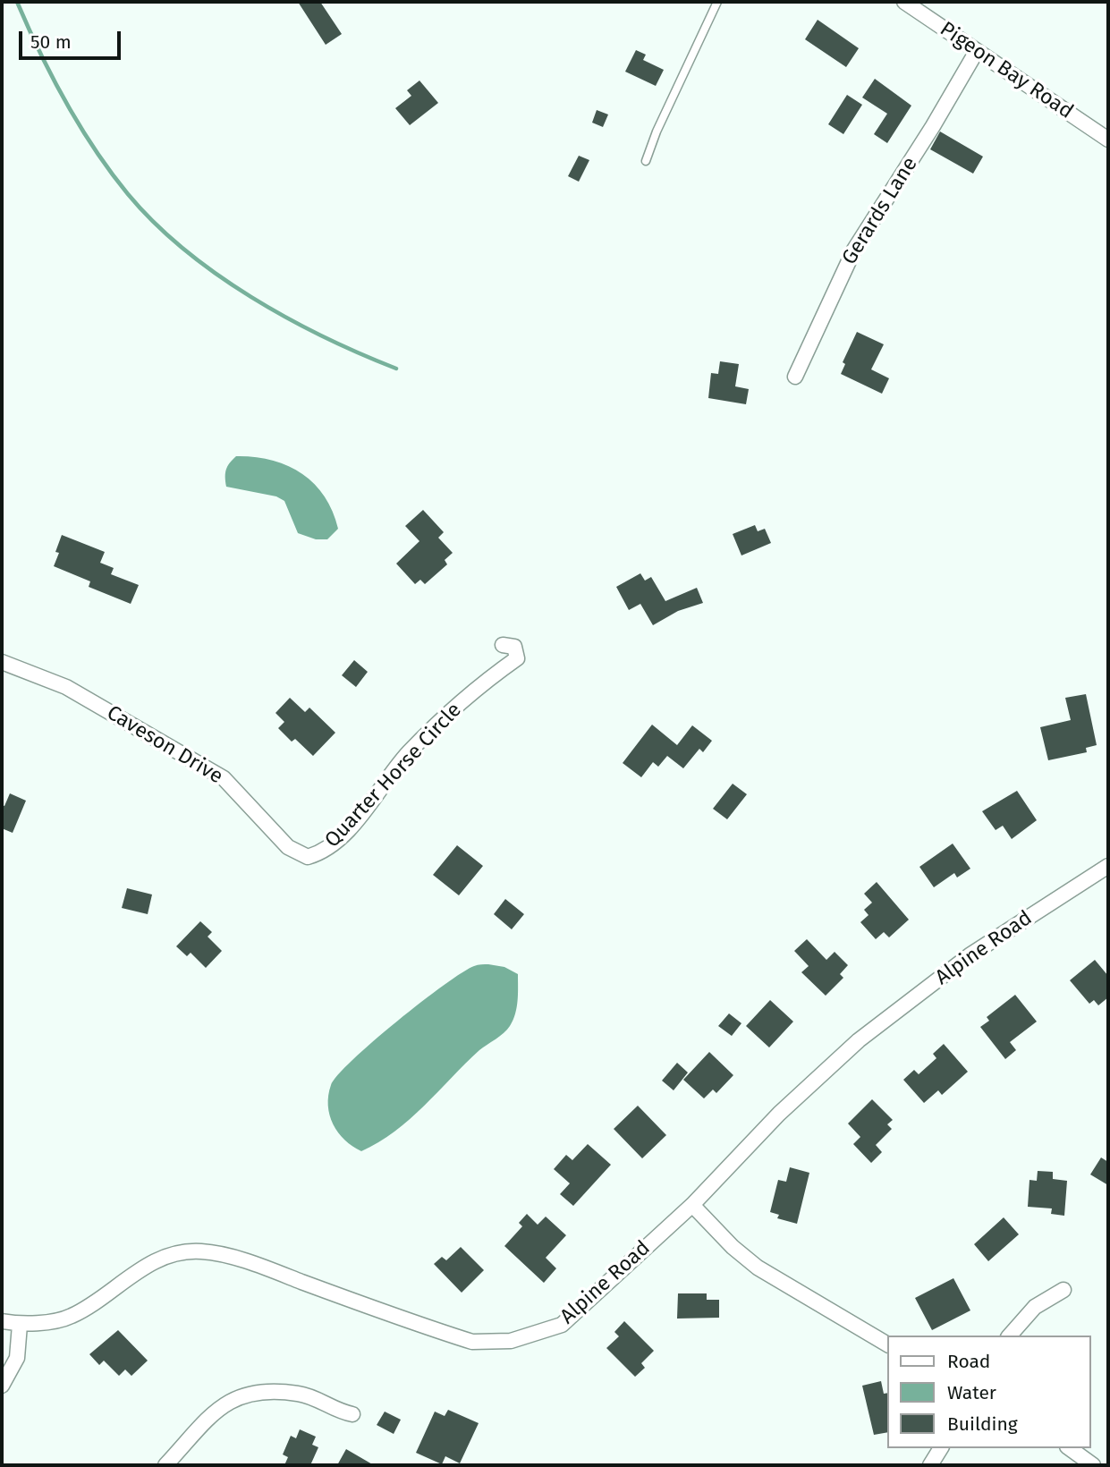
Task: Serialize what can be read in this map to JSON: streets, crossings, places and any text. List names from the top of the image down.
{
  "streets": {
    "street": [
      "Pigeon Bay Road",
      "Gerards Lane",
      "Caveson Drive",
      "Quarter Horse Circle",
      "Alpine Road"
    ]
  },
  "crossings": [
    ["Pigeon Bay Road", "Gerards Lane"],
    ["Caveson Drive", "Quarter Horse Circle"]
  ],
  "legend": ["Road", "Water", "Building"],
  "scale_bar": "50 m"
}
